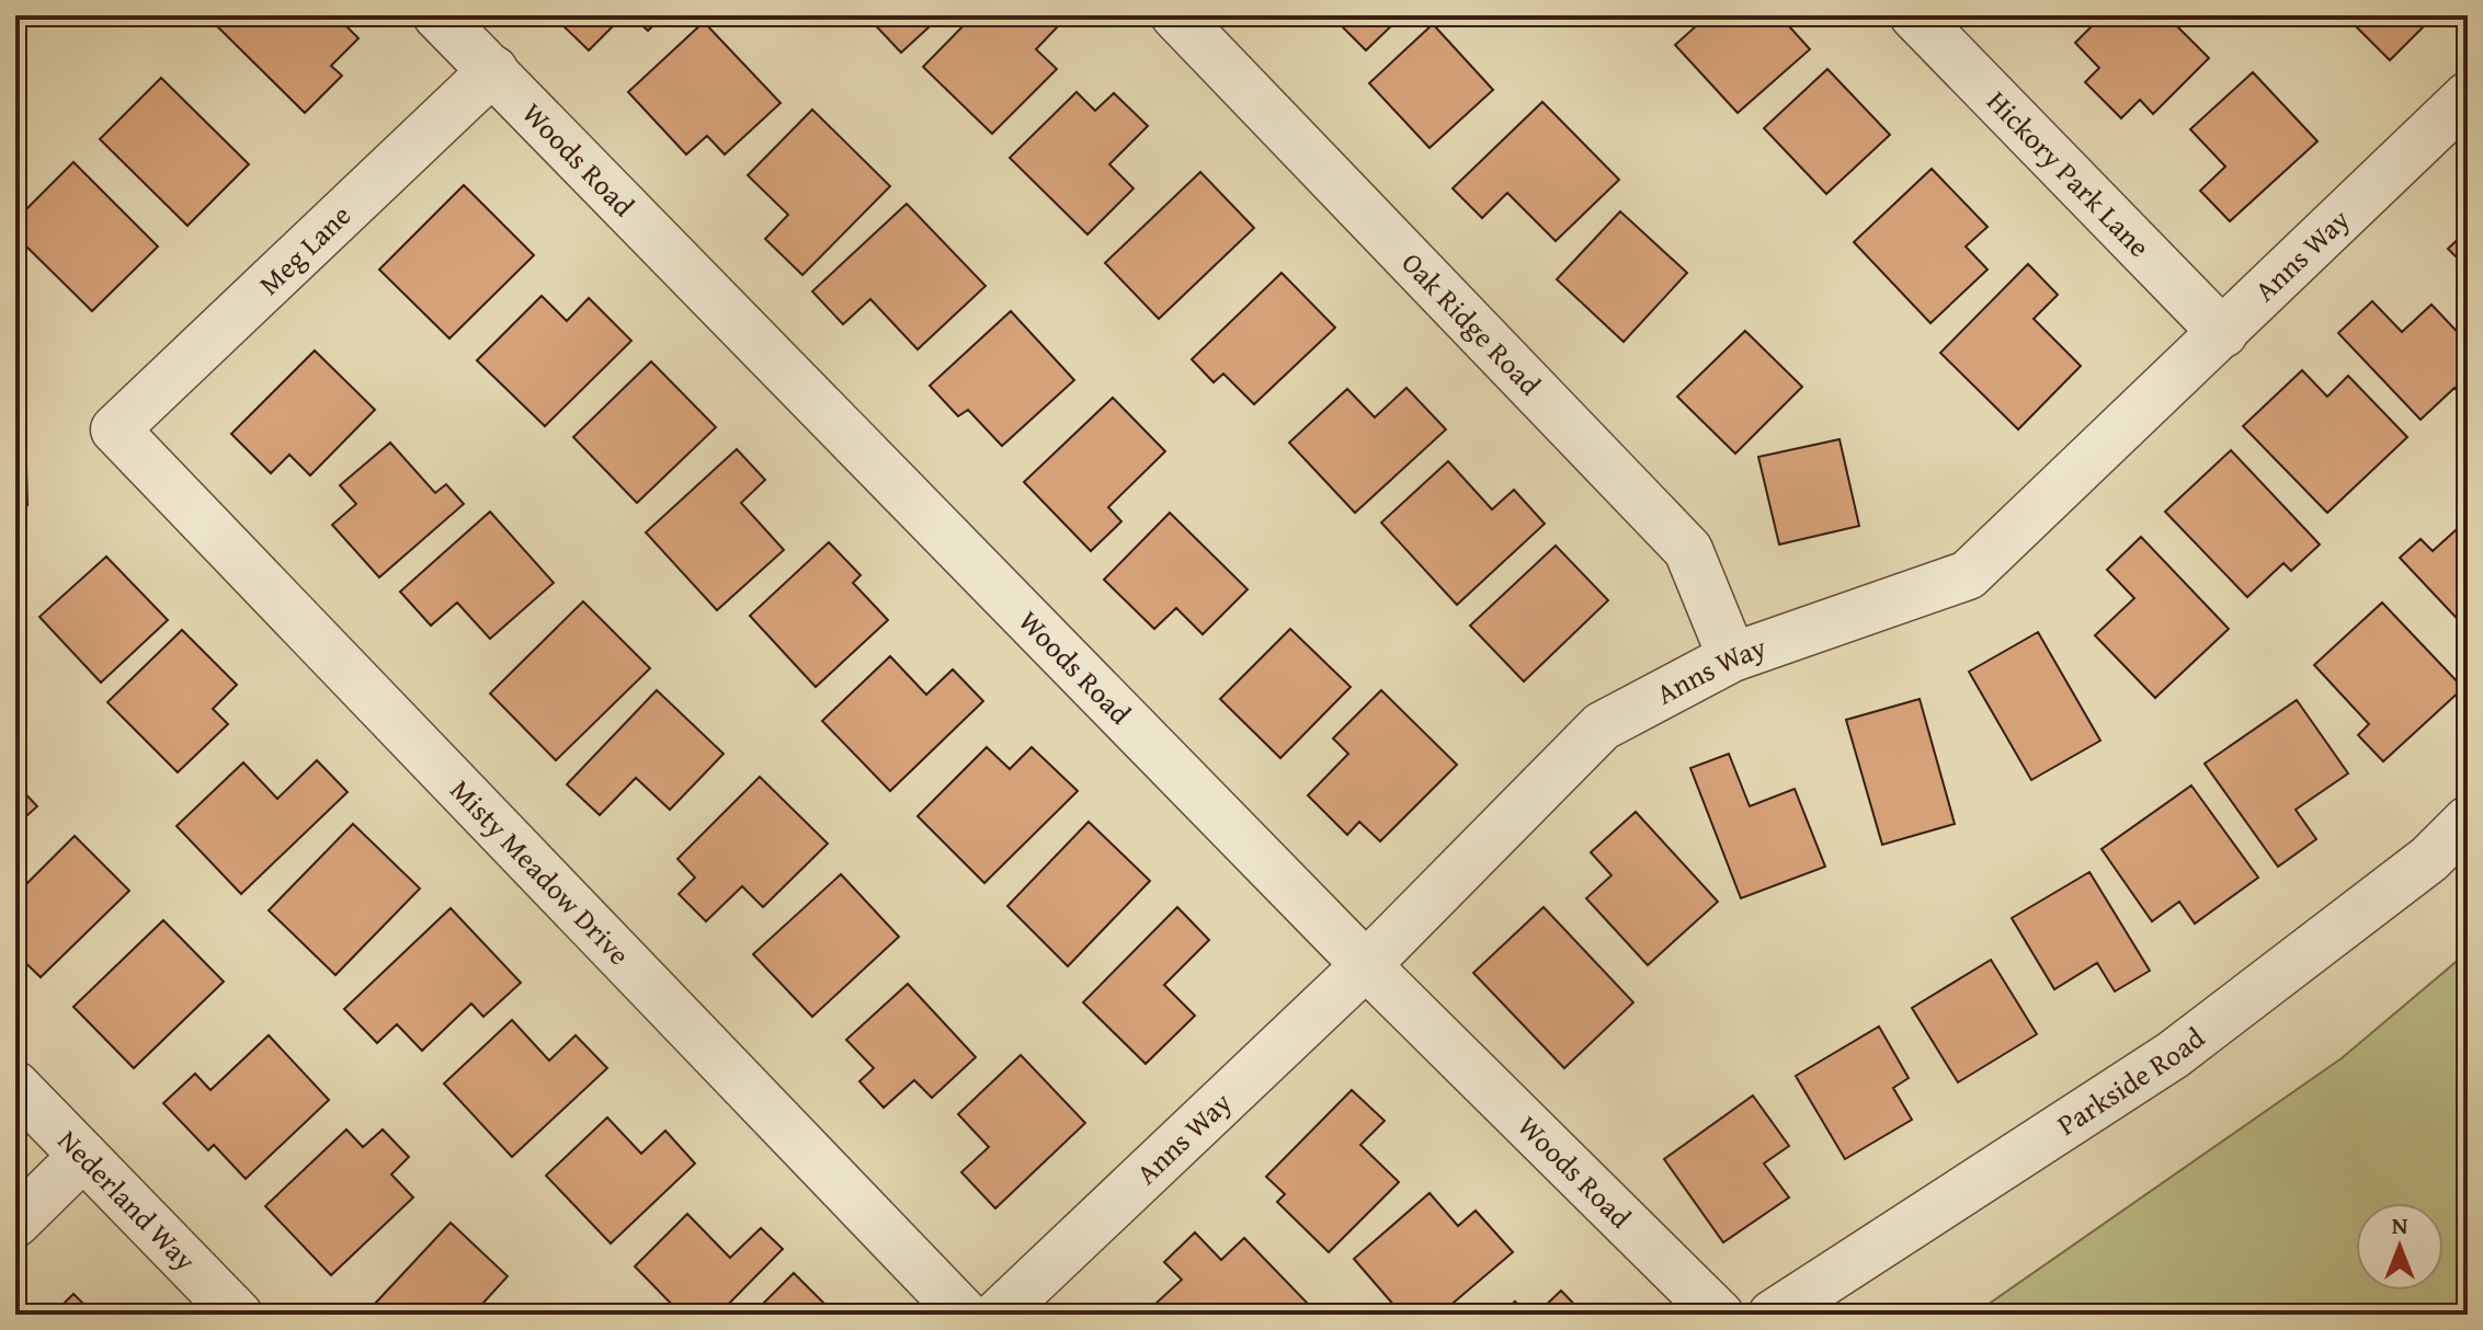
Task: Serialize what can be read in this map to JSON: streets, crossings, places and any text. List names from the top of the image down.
{
  "streets": {
    "street": [
      "Woods Road",
      "Hickory Park Lane",
      "Meg Lane",
      "Anns Way",
      "Oak Ridge Road",
      "Misty Meadow Drive",
      "Parkside Road",
      "Nederland Way"
    ]
  },
  "crossings": [
    ["Woods Road", "Meg Lane"],
    ["Woods Road", "Anns Way"],
    ["Hickory Park Lane", "Anns Way"],
    ["Meg Lane", "Misty Meadow Drive"],
    ["Anns Way", "Oak Ridge Road"]
  ],
  "north": "top"
}
